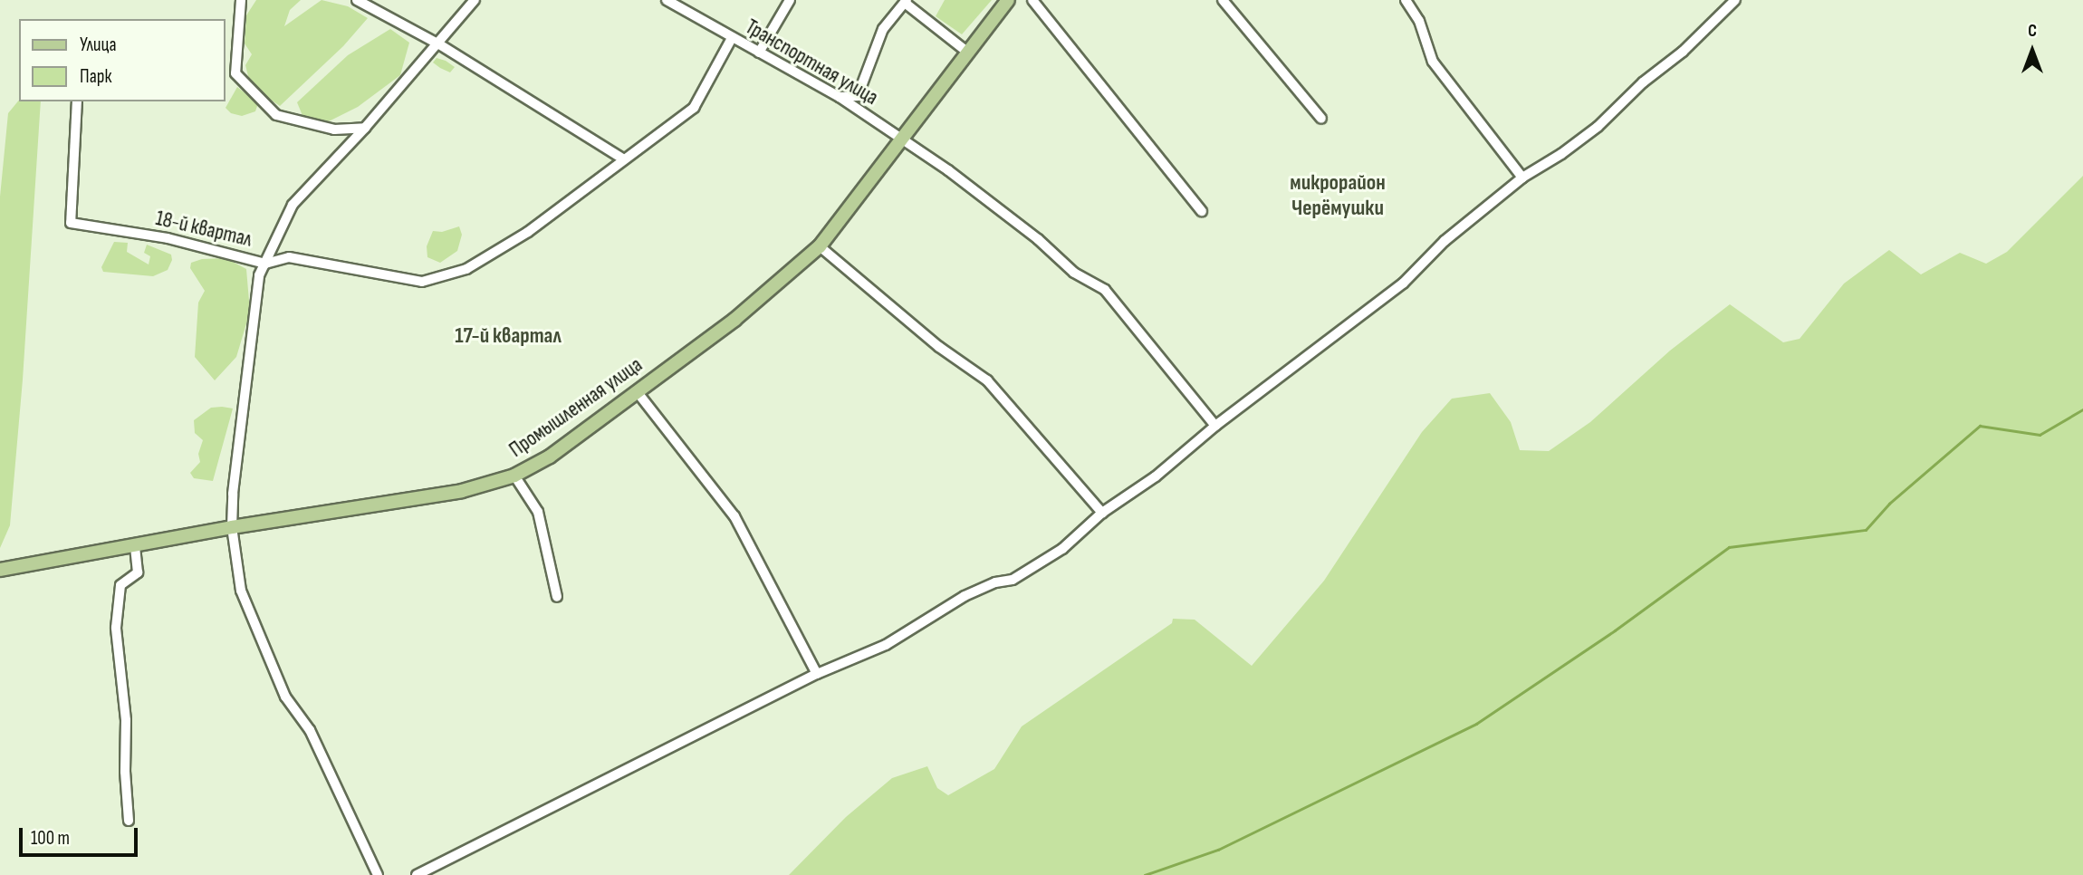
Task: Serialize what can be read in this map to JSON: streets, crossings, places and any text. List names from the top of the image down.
{
  "streets": {
    "main road": ["Промышленная улица"],
    "street": ["Транспортная улица", "18-й квартал"]
  },
  "crossings": [
    ["Транспортная улица", "Промышленная улица"]
  ],
  "districts": ["микрорайон Черёмушки", "17-й квартал"],
  "legend": ["Улица", "Парк"],
  "scale_bar": "100 m",
  "north": "top"
}
